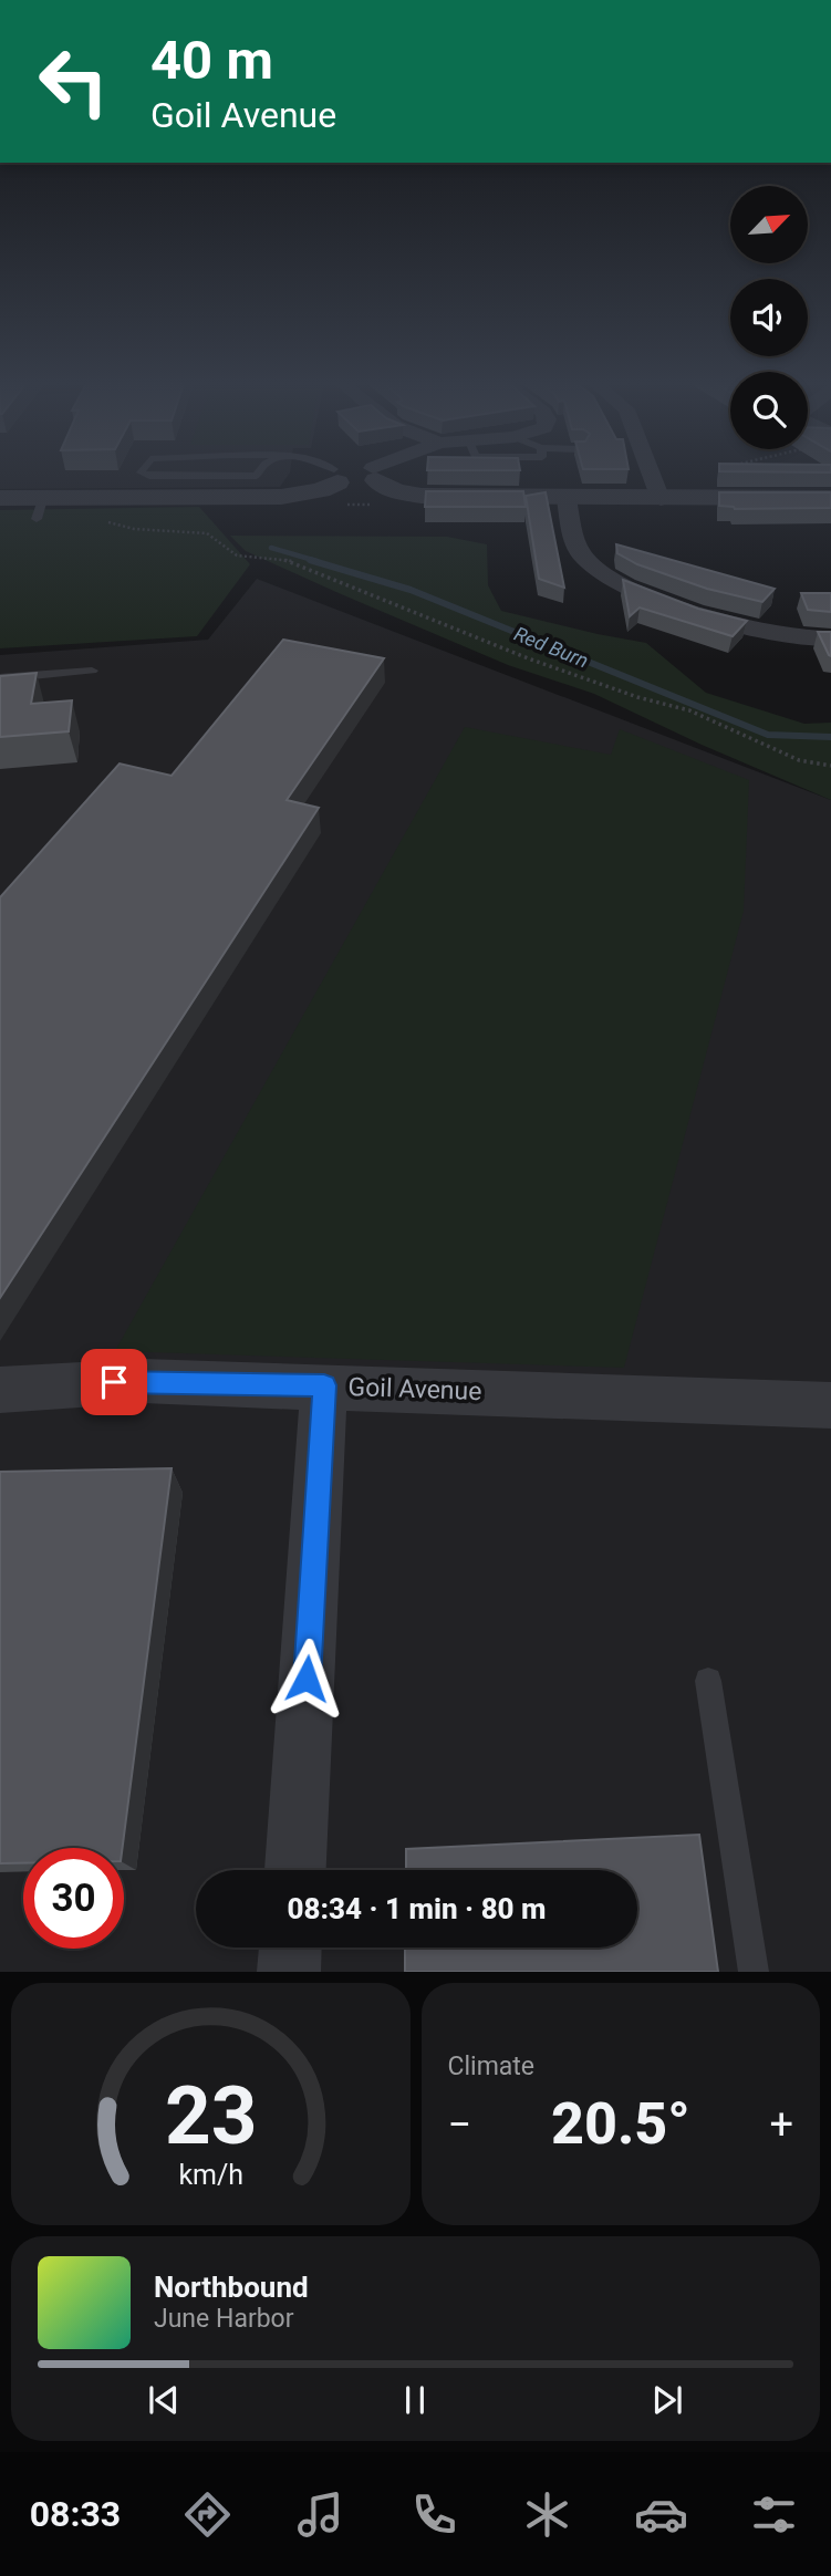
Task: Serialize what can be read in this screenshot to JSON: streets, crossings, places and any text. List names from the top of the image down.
{
  "streets": {
    "street": ["Goil Avenue"]
  },
  "water": ["Red Burn"],
  "north": "top right",
  "page": {
    "turn": ["40 m", "Goil Avenue"],
    "limit": "30",
    "trip": "08:34 · 1 min · 80 m",
    "tile": "Climate",
    "heat": ["−", "20.5°", "+"],
    "song": ["Northbound", "June Harbor"],
    "tabs": "08:33",
    "gauge": ["23", "km/h"]
  }
}
